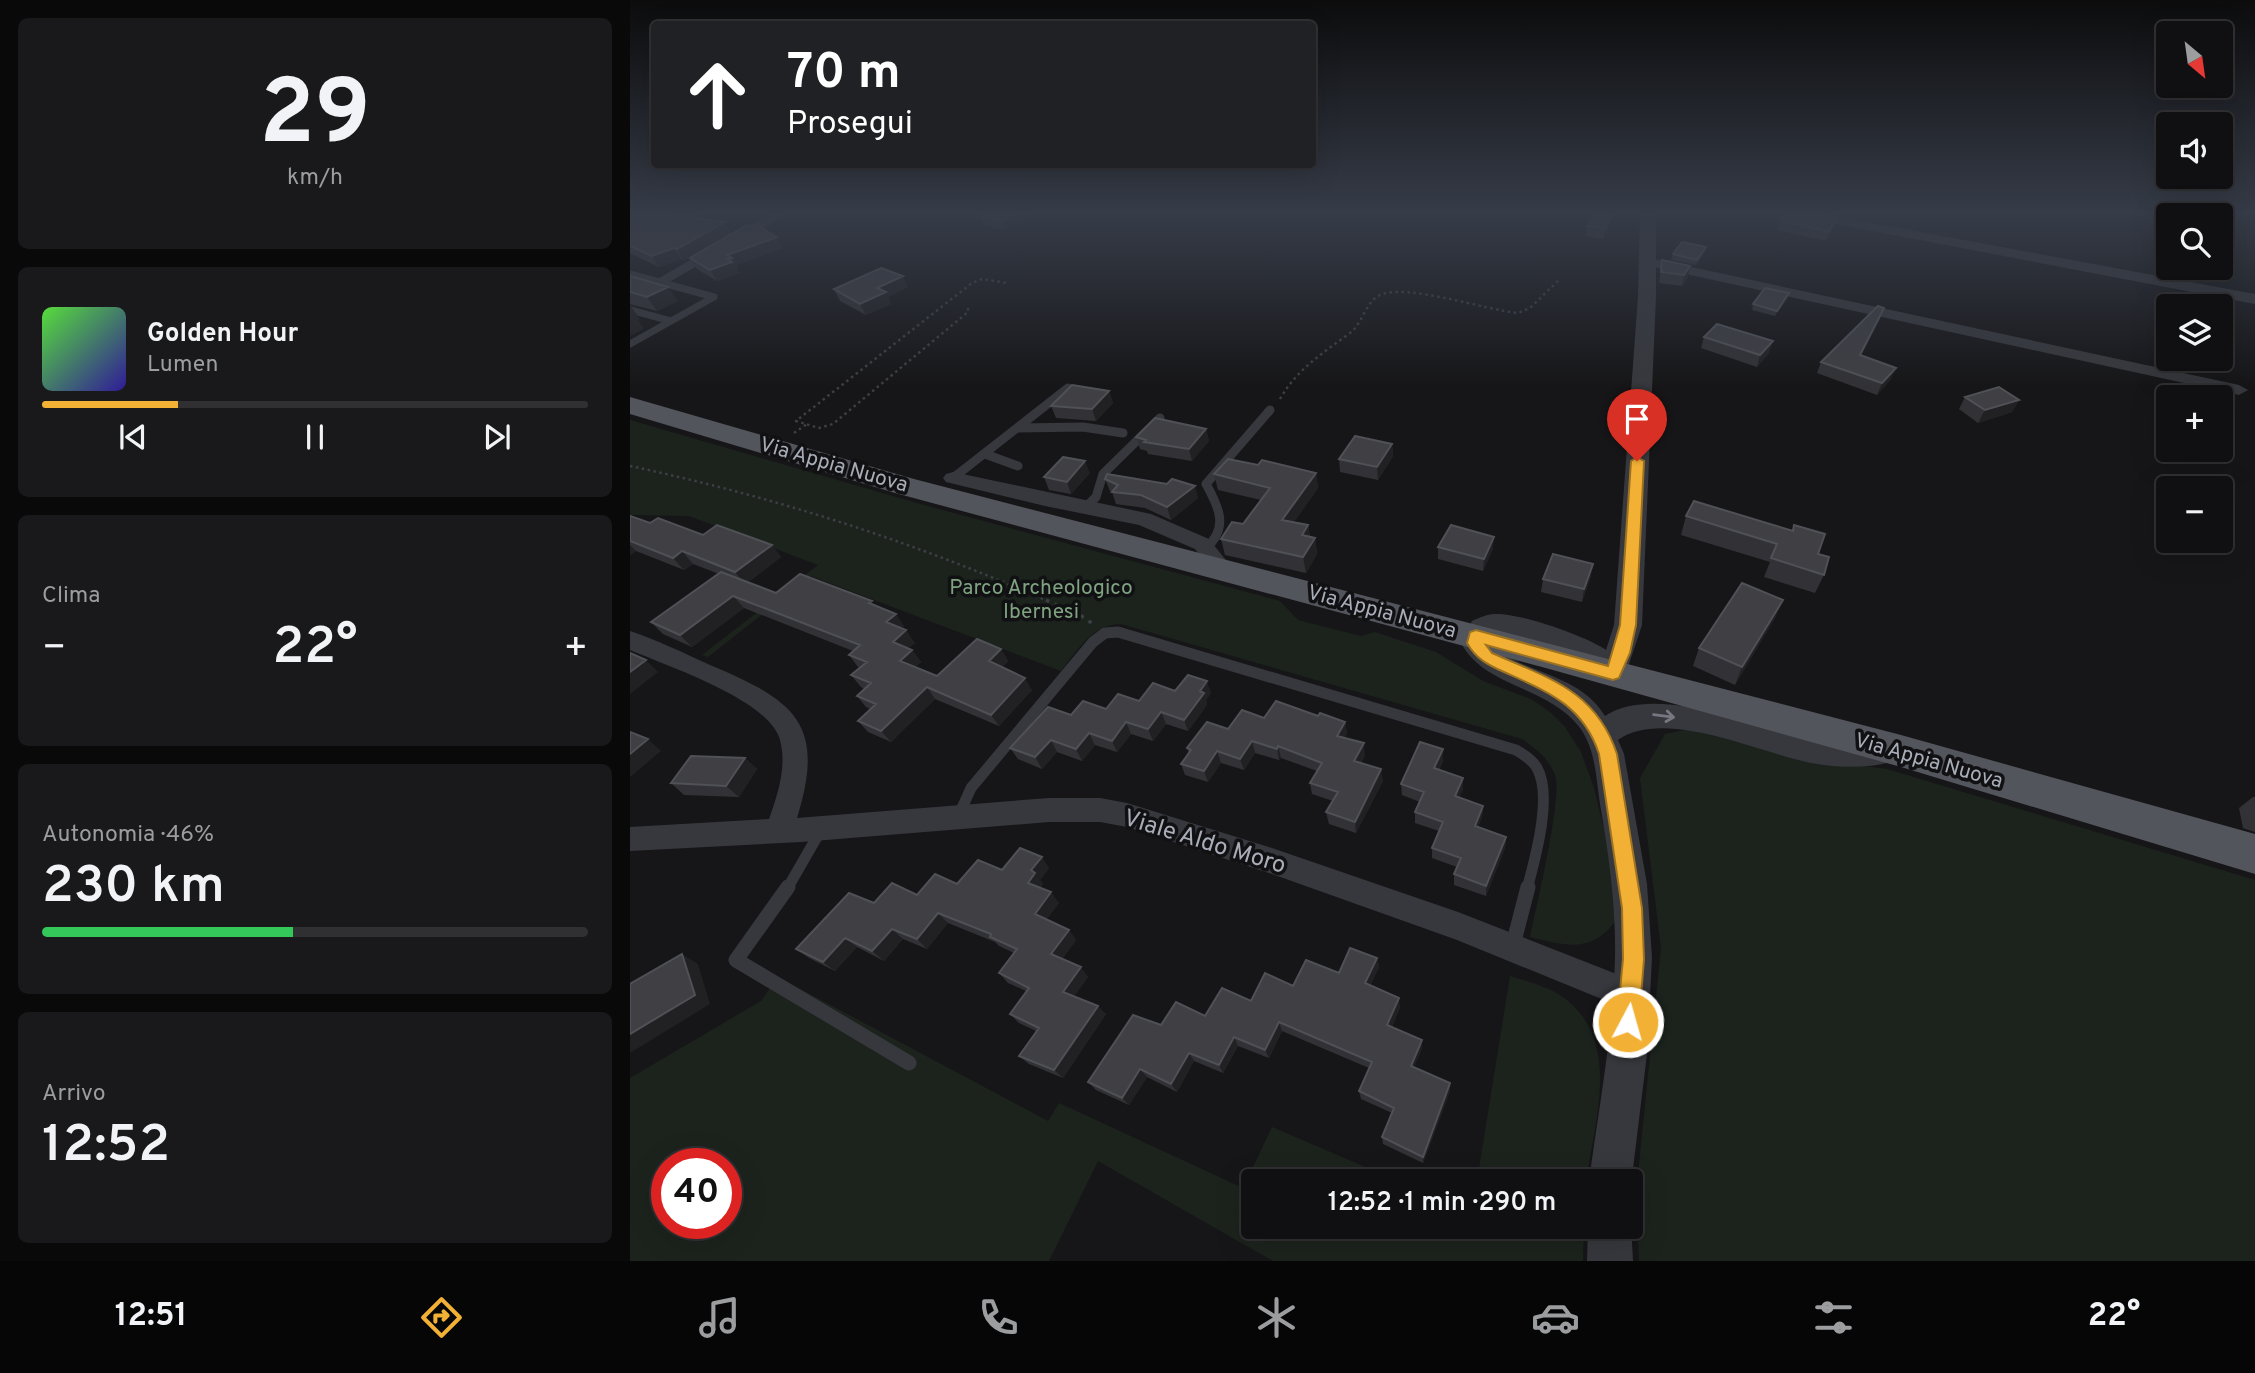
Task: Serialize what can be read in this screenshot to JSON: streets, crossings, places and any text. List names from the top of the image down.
{
  "streets": {
    "main road": ["Via Appia Nuova"],
    "street": ["Viale Aldo Moro"]
  },
  "parks": ["Parco Archeologico Ibernesi"],
  "north": "bottom right",
  "page": {
    "tile": [
      ["29", "km/h"],
      "Clima",
      ["Autonomia · 46%", "230 km"],
      ["Arrivo", "12:52"]
    ],
    "map_buttons": ["+", "−"],
    "turn": ["70 m", "Prosegui"],
    "song": ["Golden Hour", "Lumen"],
    "heat": ["−", "22°", "+"],
    "limit": "40",
    "trip": "12:52 · 1 min · 290 m",
    "tabs": ["12:51", "22°"]
  }
}
